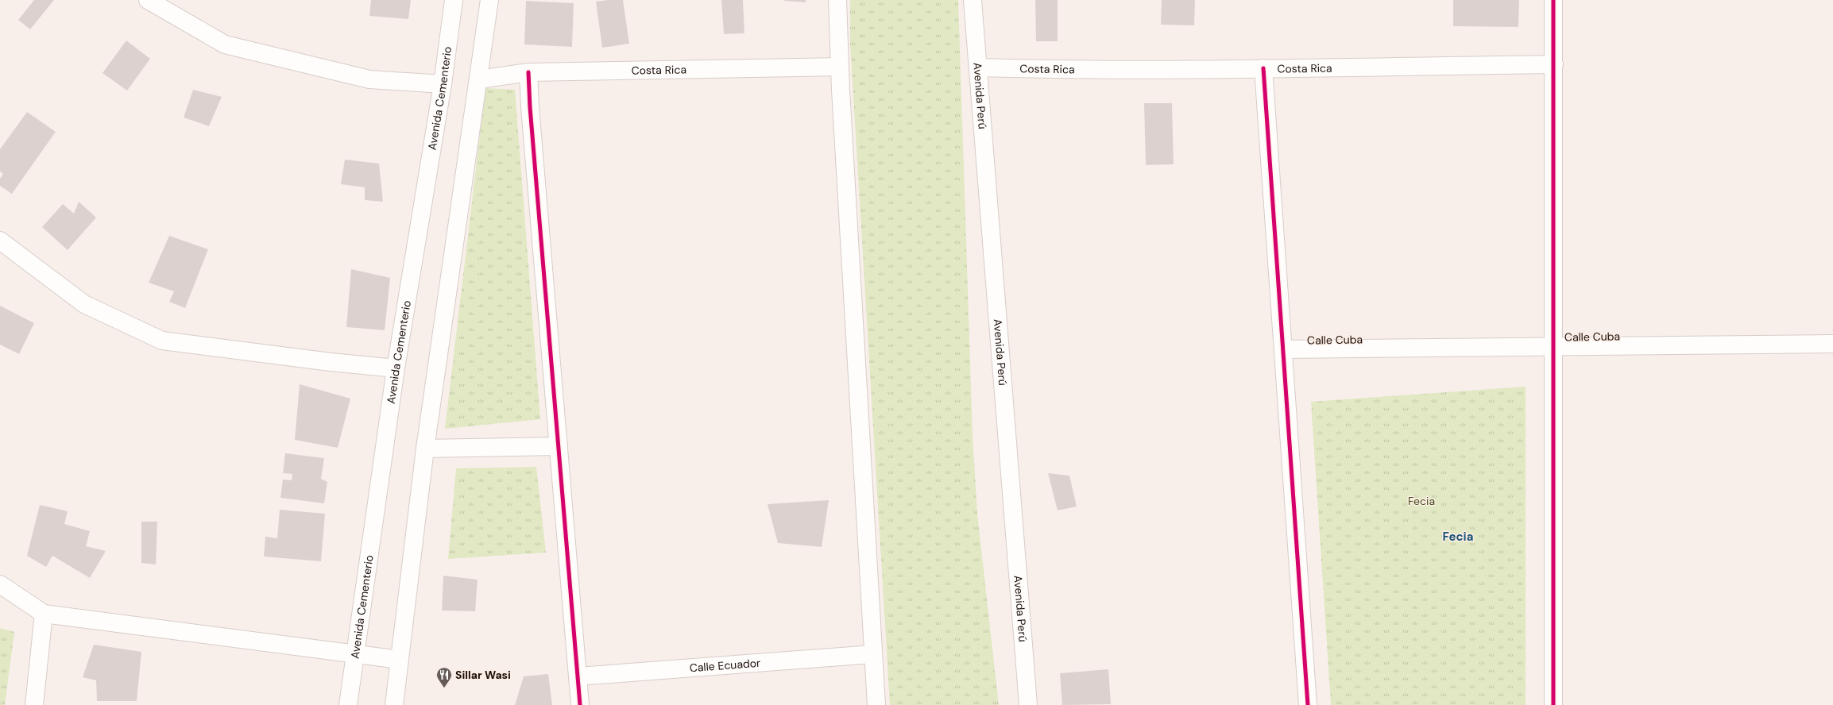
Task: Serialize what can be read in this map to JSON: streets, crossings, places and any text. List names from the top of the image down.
{
  "streets": {
    "street": [
      "Costa Rica",
      "Avenida Perú",
      "Avenida Cementerio",
      "Calle Cuba",
      "Calle Ecuador"
    ]
  },
  "crossings": [
    ["Costa Rica", "Avenida Perú"]
  ],
  "districts": ["Fecia"],
  "parks": ["Fecia"],
  "places": {
    "restaurant": ["Sillar Wasi"]
  }
}
